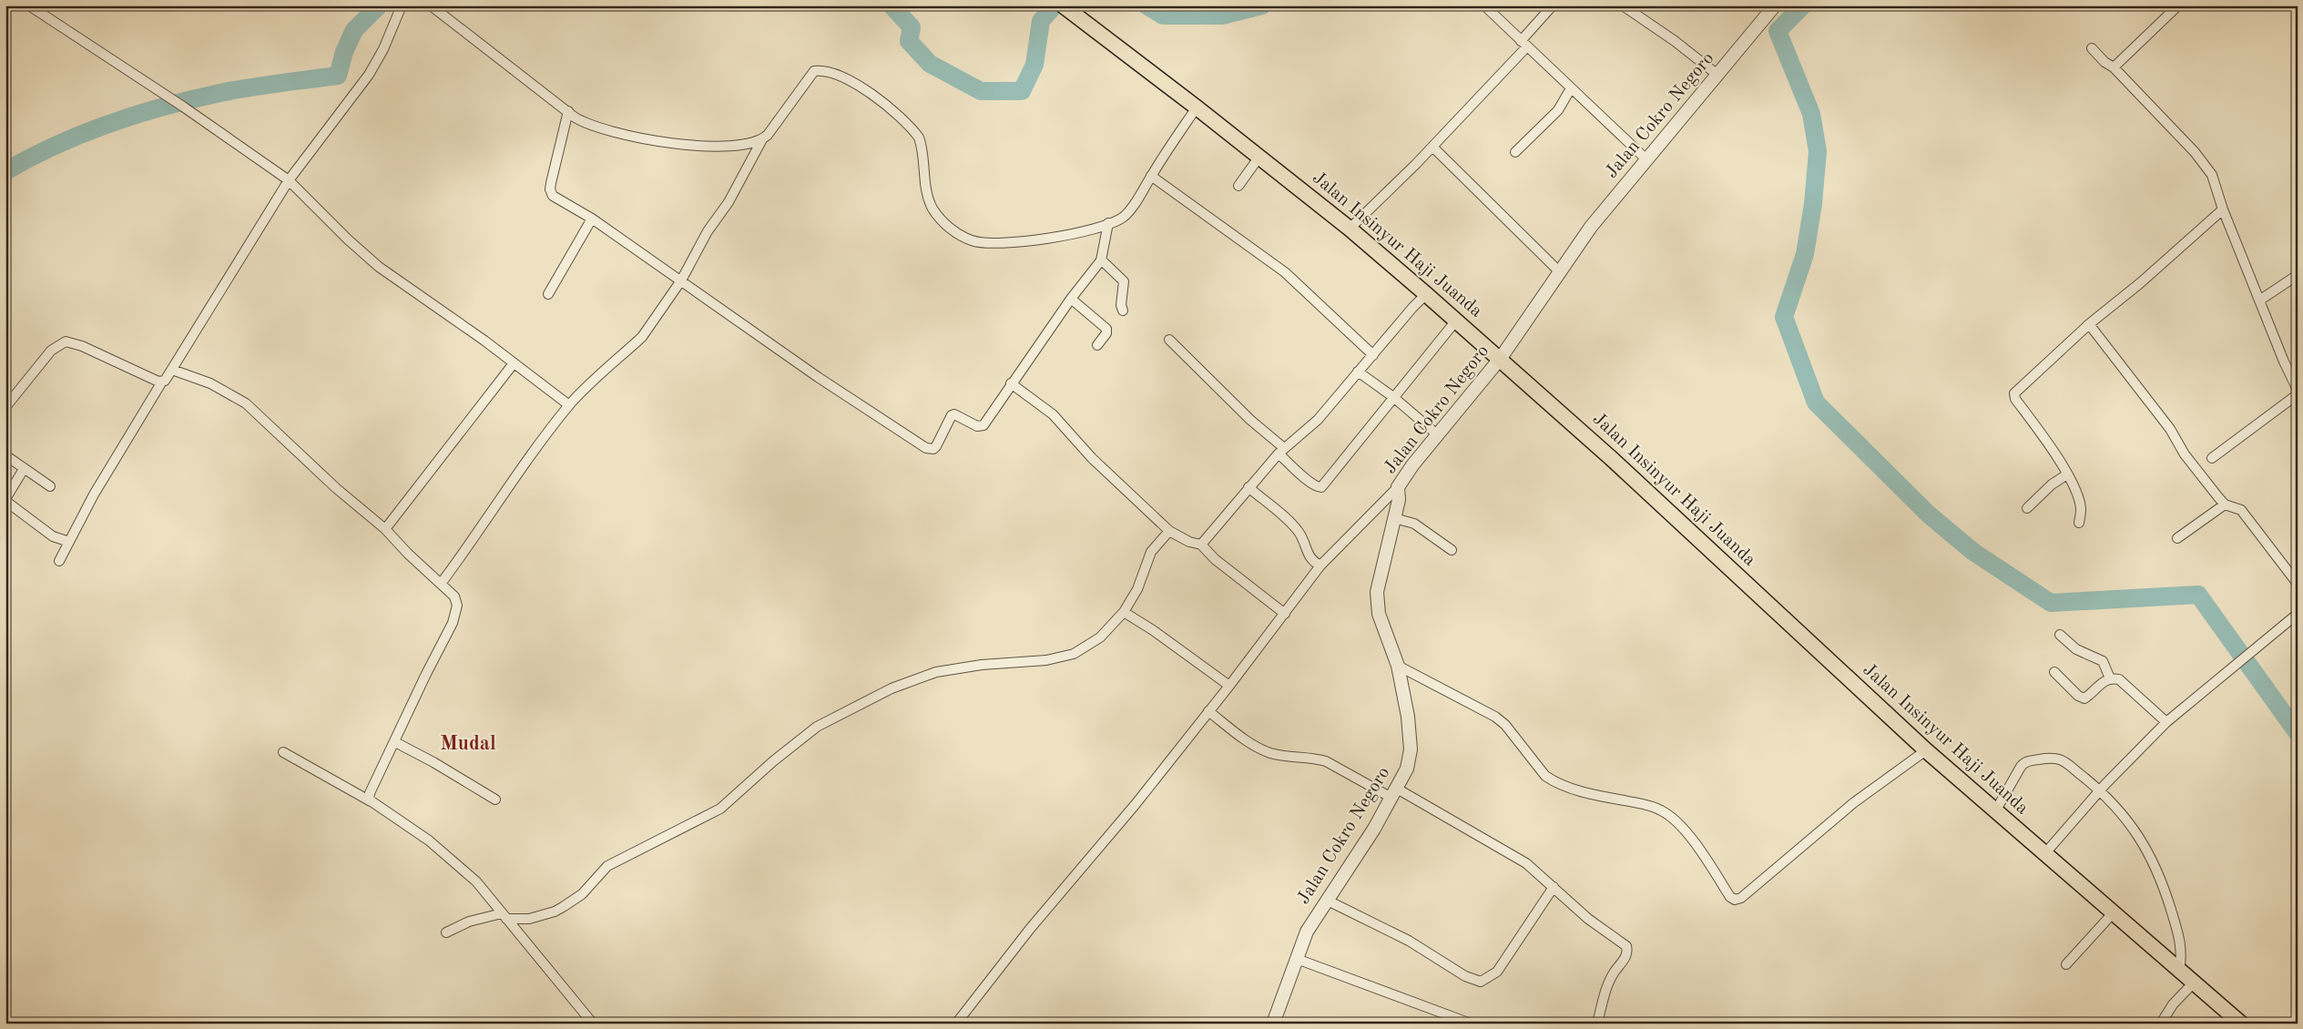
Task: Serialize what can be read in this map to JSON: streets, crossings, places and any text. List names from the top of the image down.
{
  "streets": {
    "main road": ["Jalan Insinyur Haji Juanda"],
    "street": ["Jalan Cokro Negoro"]
  },
  "crossings": [
    ["Jalan Cokro Negoro", "Jalan Insinyur Haji Juanda"]
  ],
  "districts": ["Mudal"]
}
